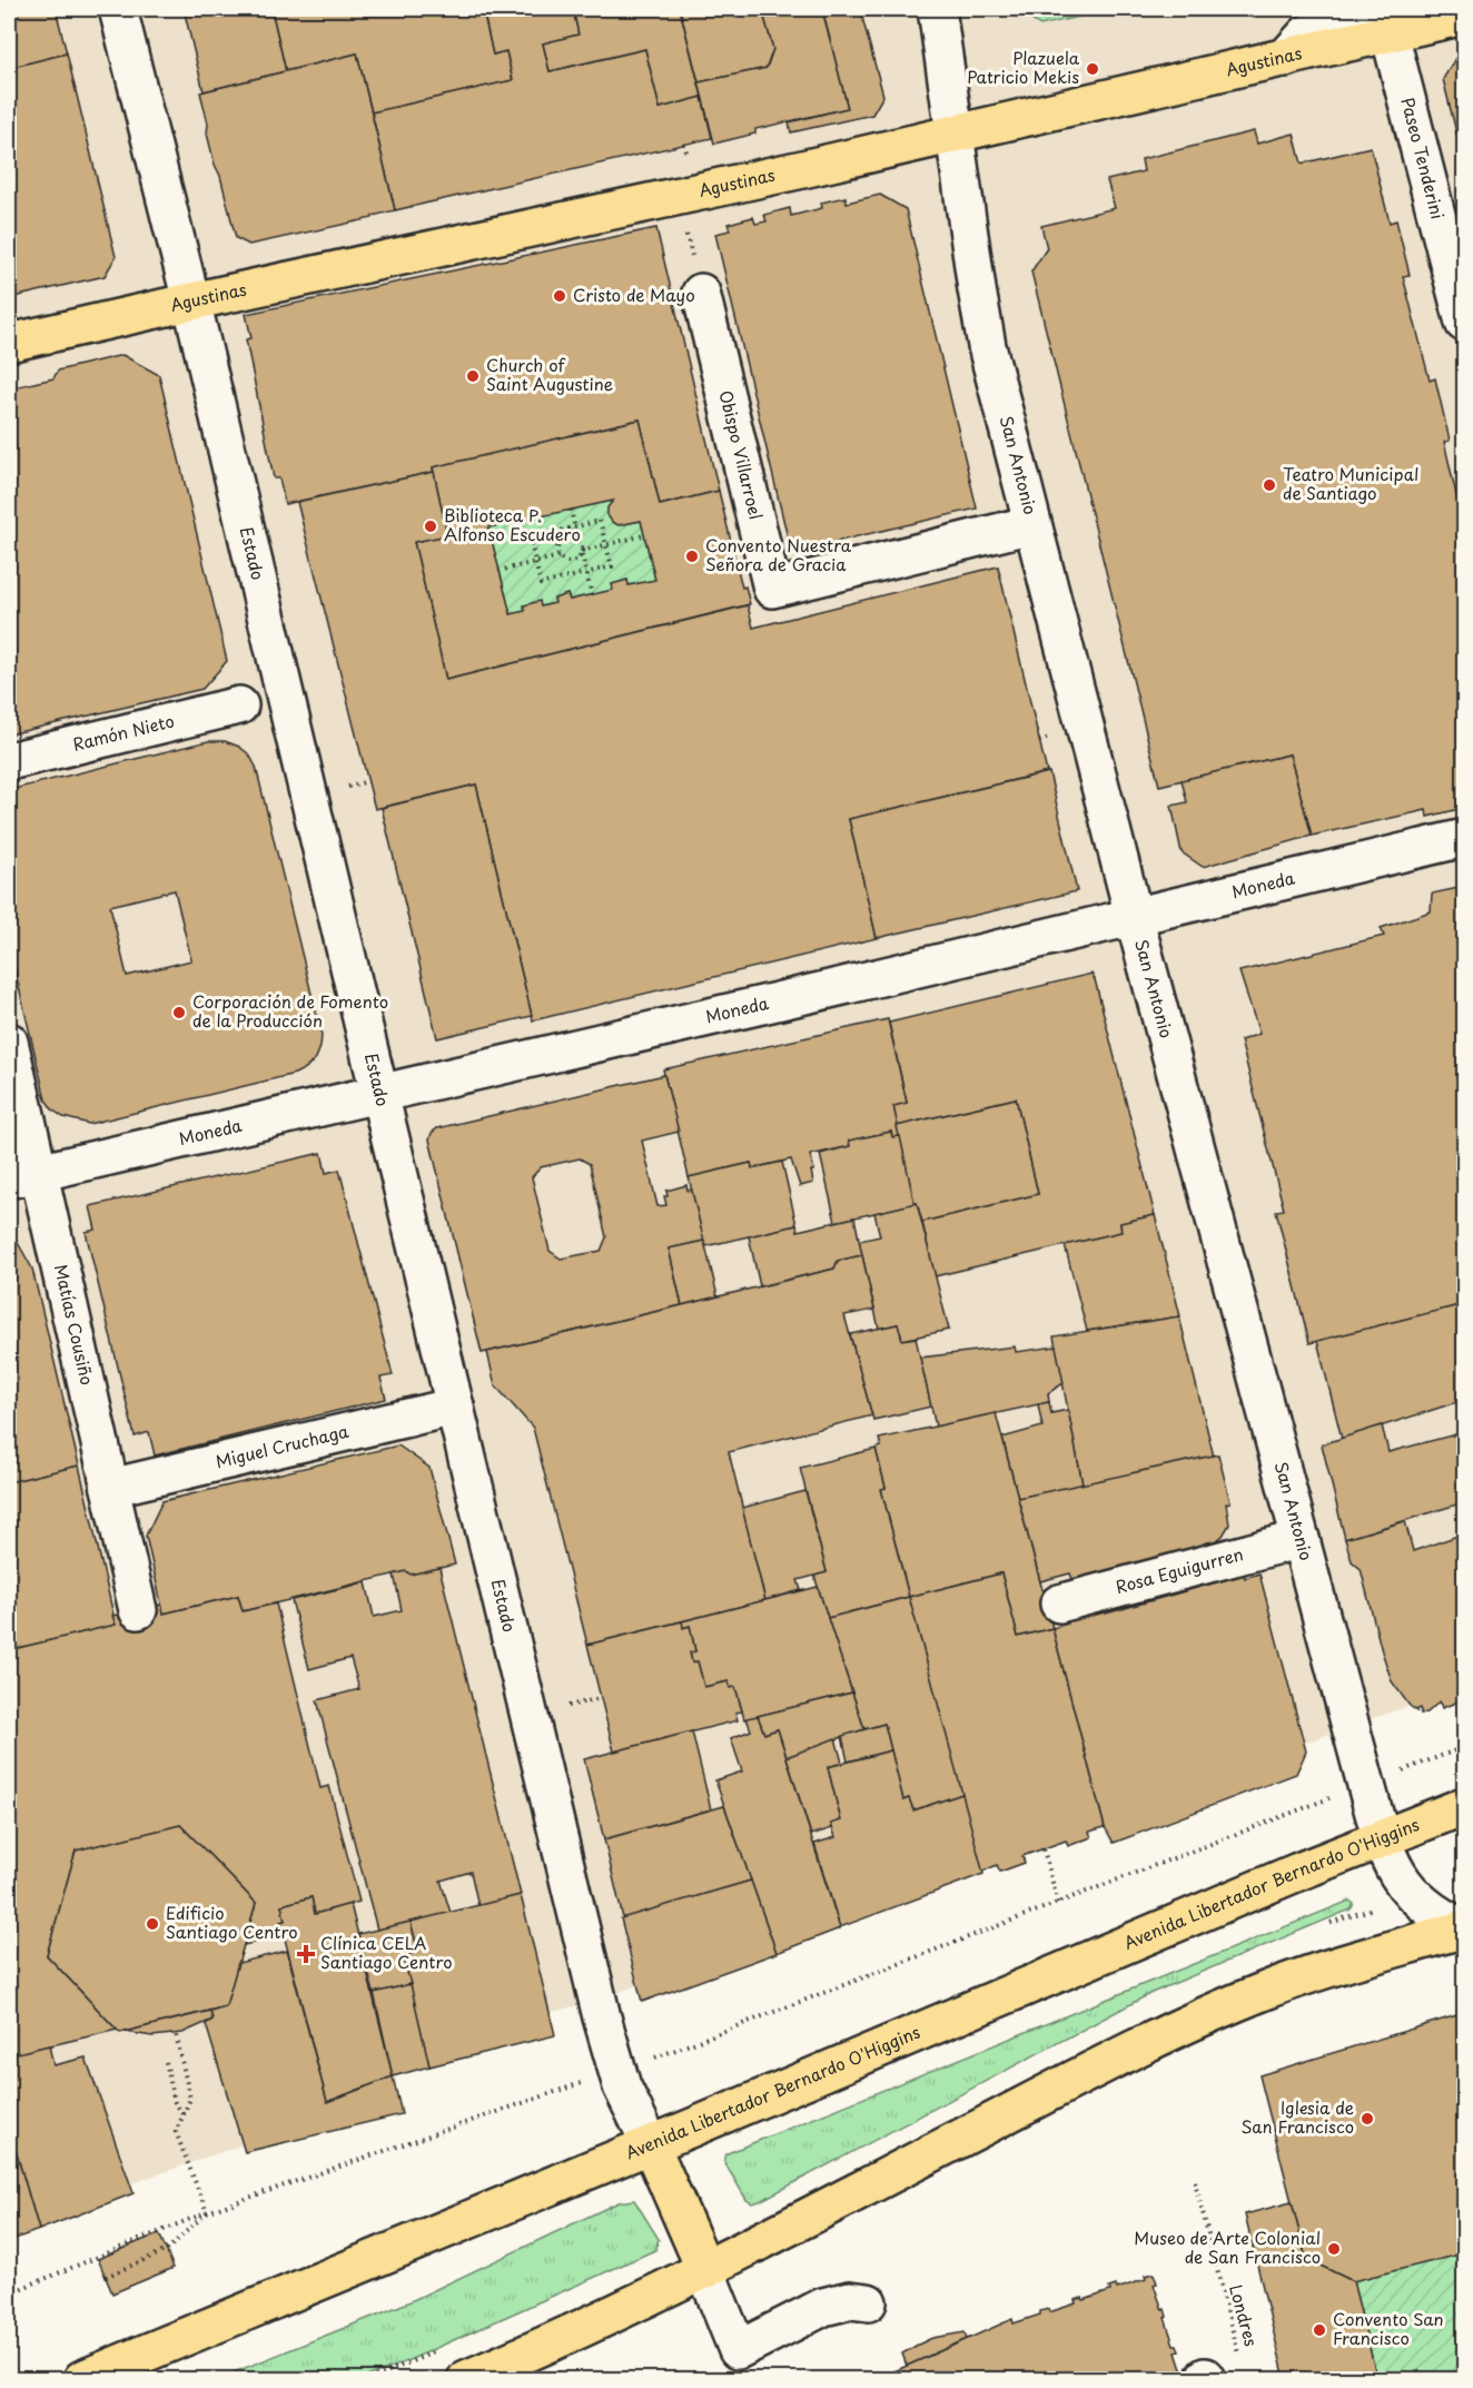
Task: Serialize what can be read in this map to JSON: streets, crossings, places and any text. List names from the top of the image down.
{
  "streets": {
    "main road": ["Agustinas", "Avenida Libertador Bernardo O'Higgins"],
    "street": [
      "Paseo Tenderini",
      "Obispo Villarroel",
      "San Antonio",
      "Estado",
      "Ramón Nieto",
      "Moneda",
      "Matías Cousiño",
      "Miguel Cruchaga",
      "Rosa Eguigurren"
    ],
    "path": ["Londres"]
  },
  "crossings": [
    ["Agustinas", "Paseo Tenderini"],
    ["Agustinas", "San Antonio"],
    ["Agustinas", "Estado"],
    ["Obispo Villarroel", "San Antonio"],
    ["San Antonio", "Moneda"],
    ["San Antonio", "Rosa Eguigurren"],
    ["San Antonio", "Avenida Libertador Bernardo O'Higgins"],
    ["Estado", "Moneda"],
    ["Estado", "Miguel Cruchaga"],
    ["Estado", "Avenida Libertador Bernardo O'Higgins"],
    ["Moneda", "Matías Cousiño"],
    ["Matías Cousiño", "Miguel Cruchaga"]
  ],
  "places": {
    "other": [
      "Plazuela Patricio Mekis",
      "Cristo de Mayo",
      "Church of Saint Augustine",
      "Teatro Municipal de Santiago",
      "Biblioteca P. Alfonso Escudero",
      "Convento Nuestra Señora de Gracia",
      "Corporación de Fomento de la Producción",
      "Edificio Santiago Centro",
      "Iglesia de San Francisco",
      "Museo de Arte Colonial de San Francisco",
      "Convento San Francisco"
    ],
    "health": ["Clínica CELA Santiago Centro"]
  }
}
